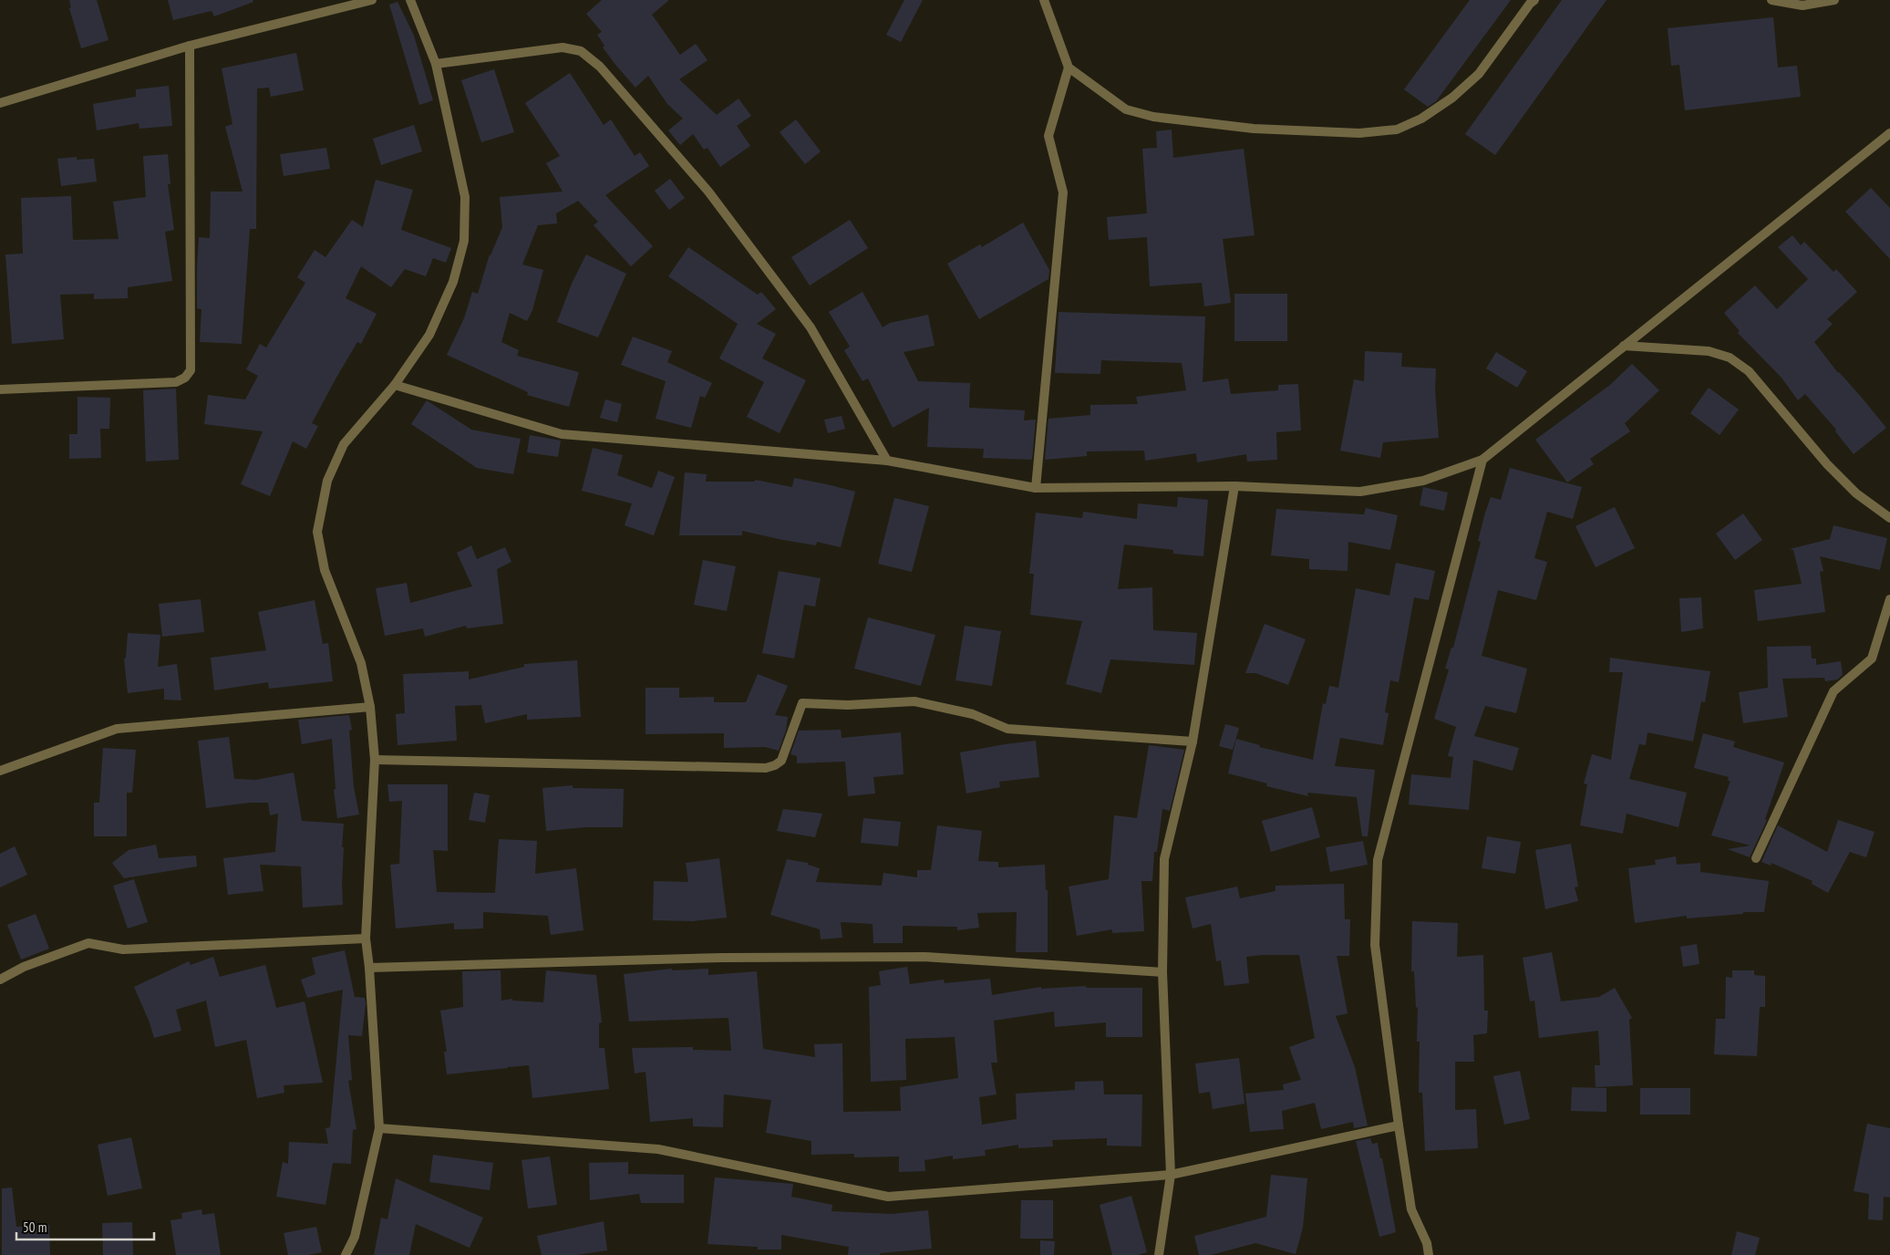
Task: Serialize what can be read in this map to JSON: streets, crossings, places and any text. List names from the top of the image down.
{
  "scale_bar": "50 m"
}
